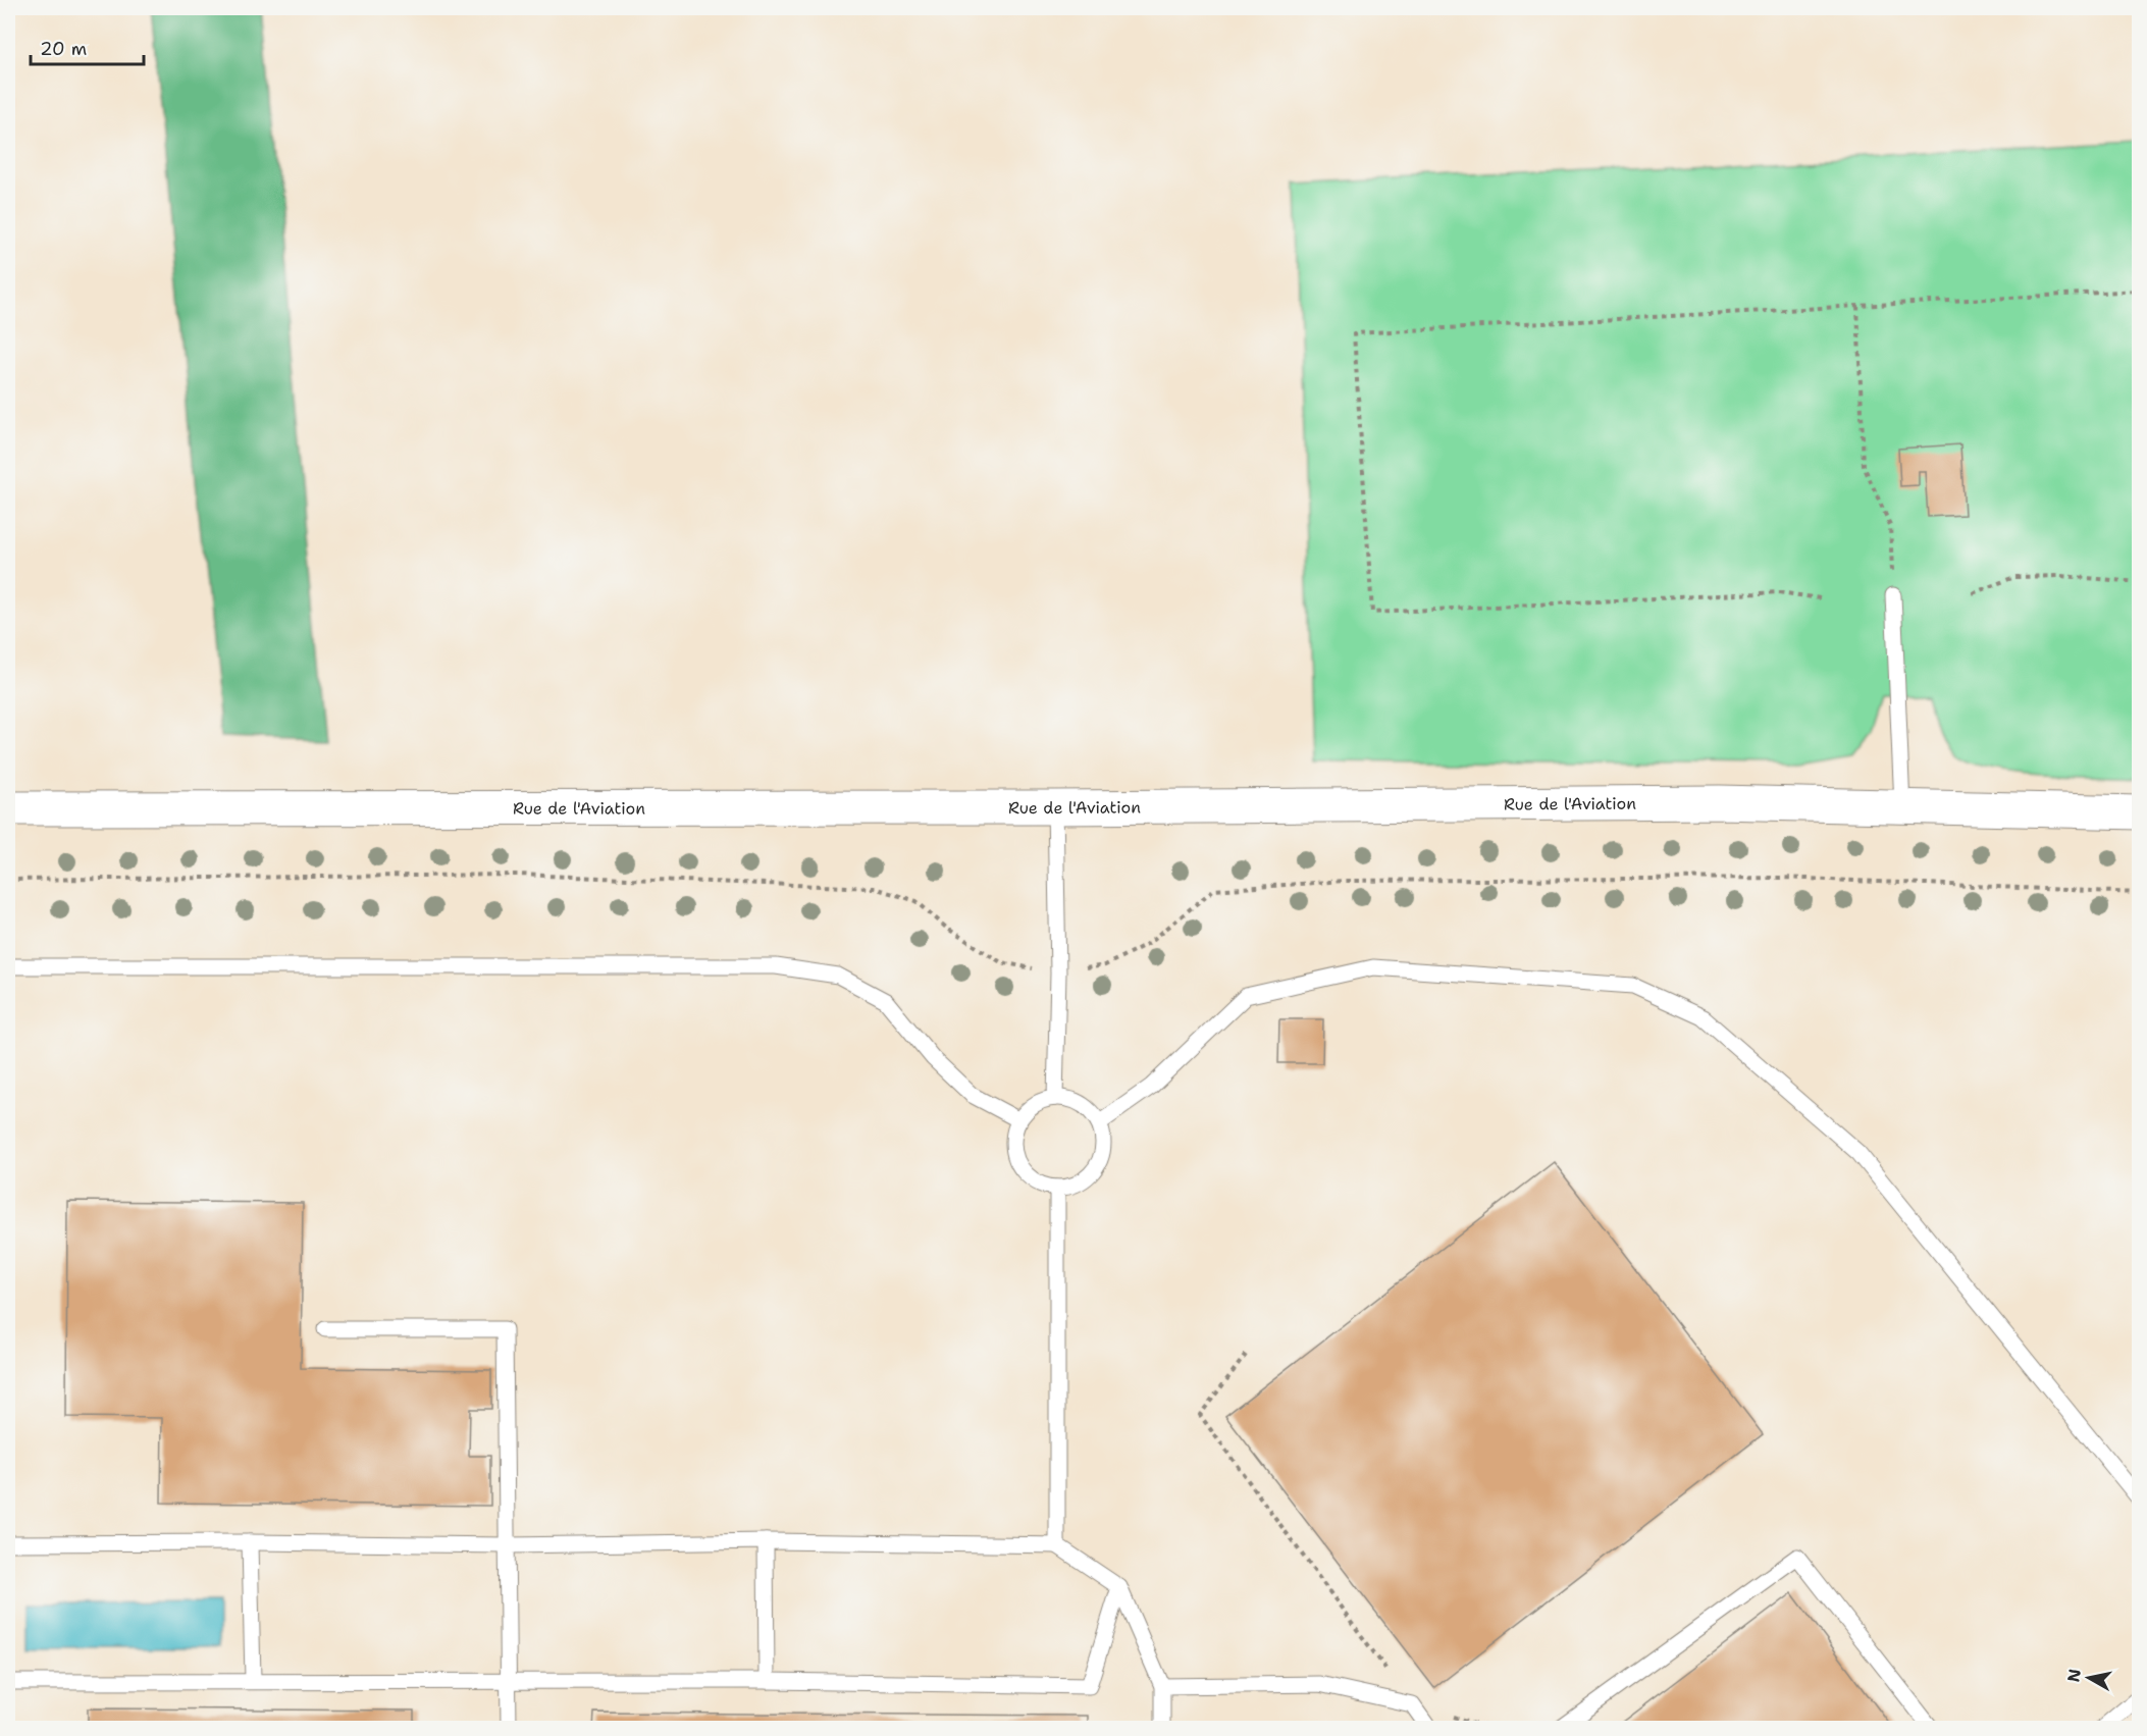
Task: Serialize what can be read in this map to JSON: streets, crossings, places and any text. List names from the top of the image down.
{
  "streets": {
    "street": ["Rue de l'Aviation"]
  },
  "scale_bar": "20 m",
  "north": "left"
}
